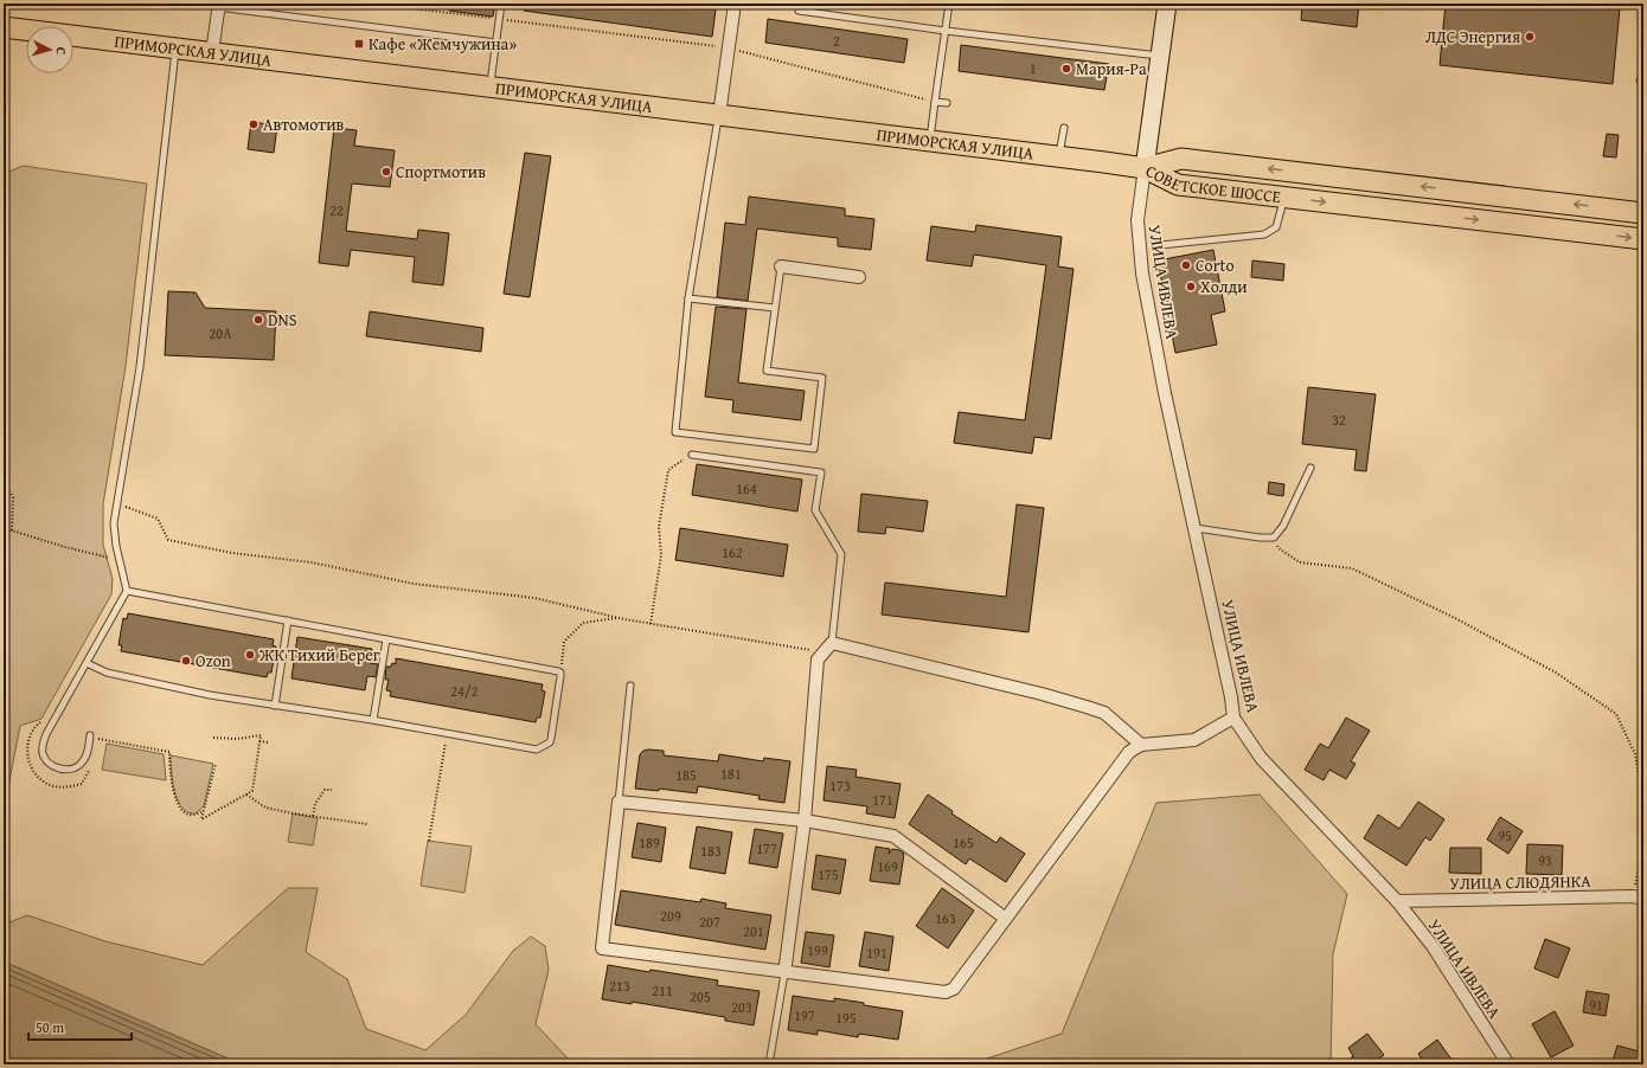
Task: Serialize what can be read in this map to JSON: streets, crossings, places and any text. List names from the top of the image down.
{
  "streets": {
    "highway": ["ПРИМОРСКАЯ УЛИЦА", "СОВЕТСКОЕ ШОССЕ"],
    "street": ["УЛИЦА ИВЛЕВА", "УЛИЦА СЛЮДЯНКА"]
  },
  "crossings": [
    ["ПРИМОРСКАЯ УЛИЦА", "СОВЕТСКОЕ ШОССЕ"],
    ["ПРИМОРСКАЯ УЛИЦА", "УЛИЦА ИВЛЕВА"],
    ["СОВЕТСКОЕ ШОССЕ", "УЛИЦА ИВЛЕВА"],
    ["УЛИЦА ИВЛЕВА", "УЛИЦА СЛЮДЯНКА"]
  ],
  "places": {
    "other": [
      "ЛДС Энергия",
      "Мария-Ра",
      "Автомотив",
      "Спортмотив",
      "Corto",
      "Холди",
      "DNS",
      "ЖК Тихий Берег",
      "Ozon"
    ],
    "transit": ["Кафе «Жемчужина»"]
  },
  "house_numbers": [
    "2",
    "1",
    "22",
    "20А",
    "32",
    "164",
    "162",
    "24/2",
    "181",
    "185",
    "173",
    "171",
    "95",
    "189",
    "165",
    "177",
    "183",
    "93",
    "169",
    "175",
    "209",
    "163",
    "207",
    "201",
    "199",
    "191",
    "213",
    "211",
    "205",
    "91",
    "203",
    "197",
    "195"
  ],
  "scale_bar": "50 m",
  "north": "right"
}
